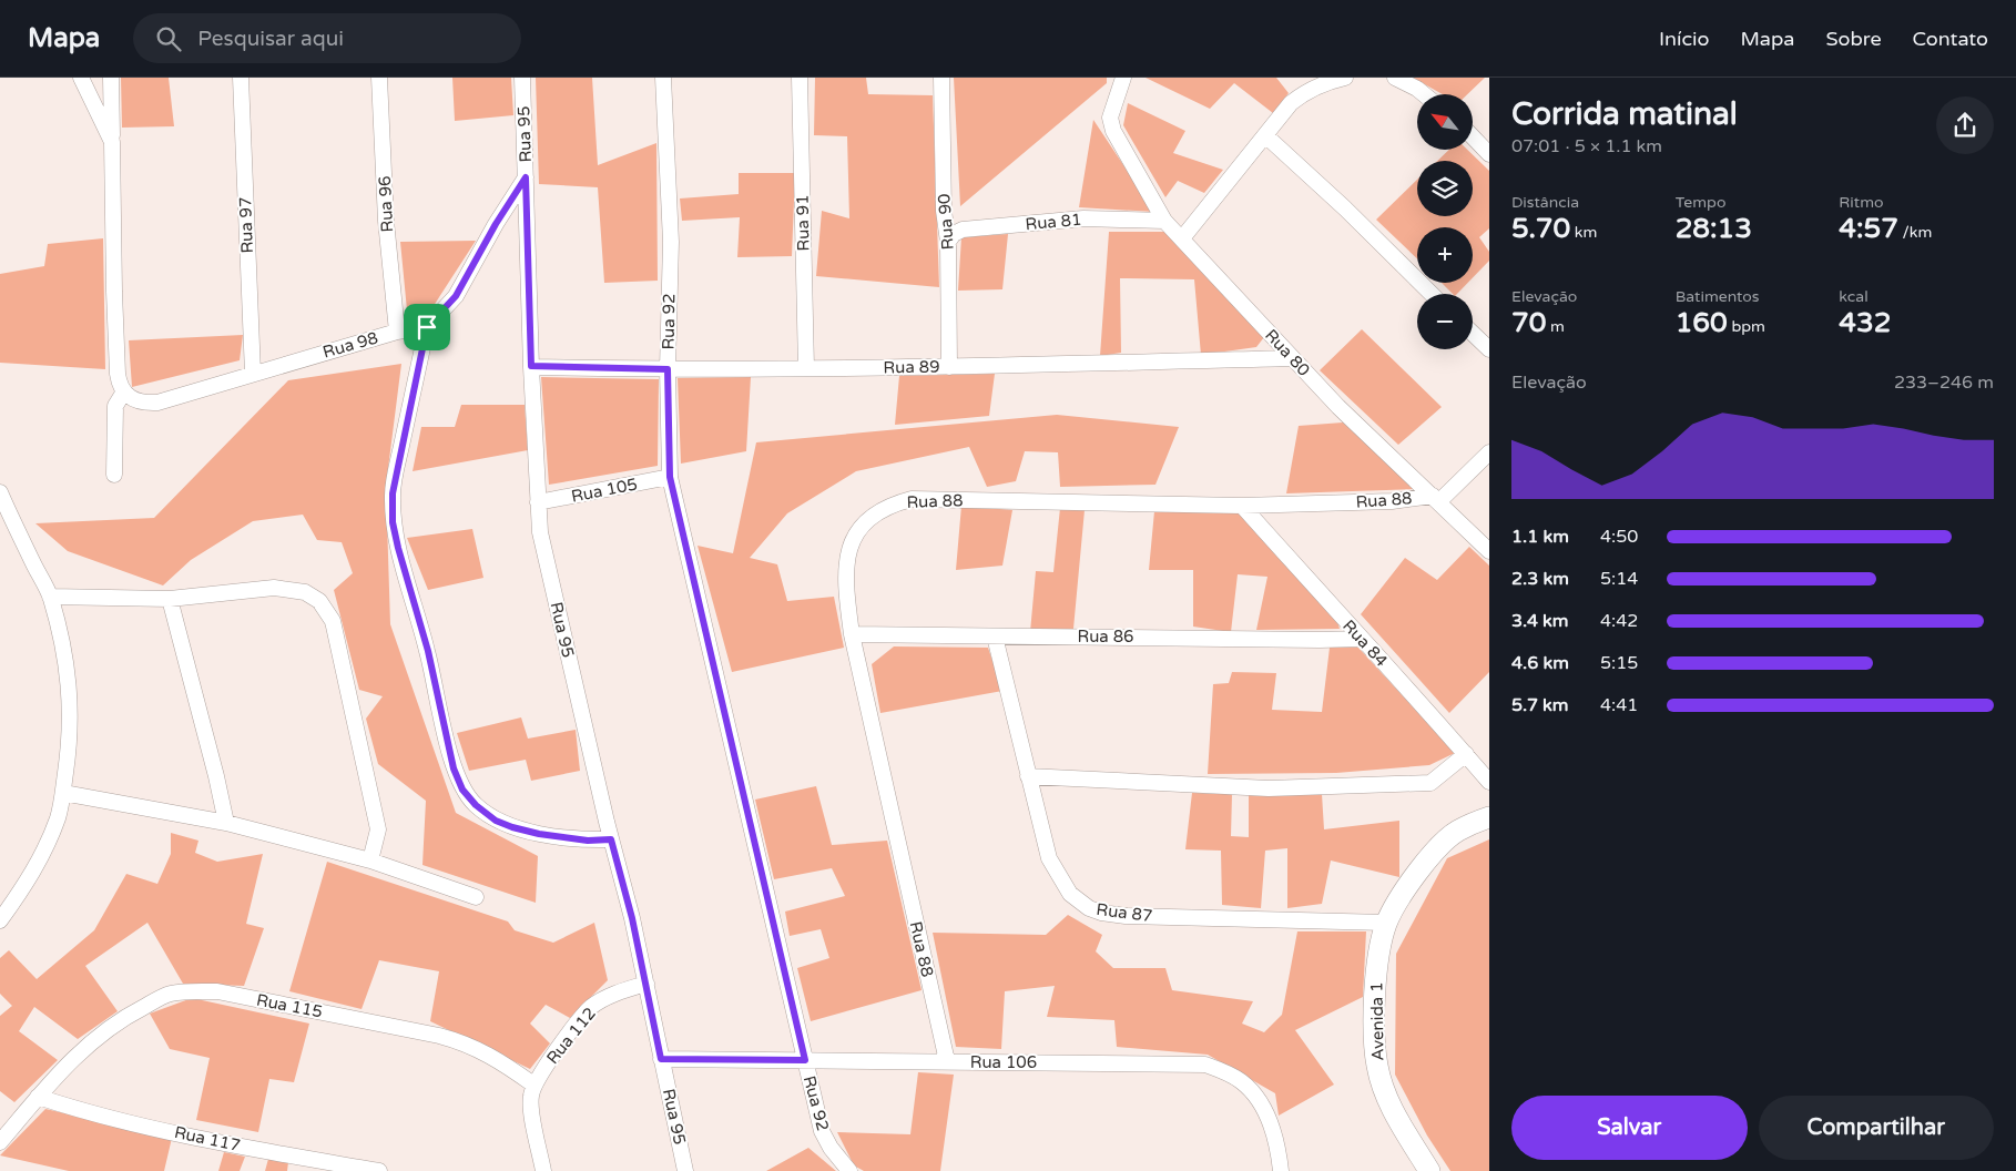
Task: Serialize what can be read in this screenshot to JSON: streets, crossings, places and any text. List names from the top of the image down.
{
  "streets": {
    "main road": ["Avenida 1"],
    "street": [
      "Rua 95",
      "Rua 96",
      "Rua 90",
      "Rua 81",
      "Rua 91",
      "Rua 97",
      "Rua 92",
      "Rua 98",
      "Rua 80",
      "Rua 89",
      "Rua 105",
      "Rua 88",
      "Rua 86",
      "Rua 84",
      "Rua 87",
      "Rua 115",
      "Rua 112",
      "Rua 106",
      "Rua 117"
    ]
  },
  "crossings": [
    ["Rua 95", "Rua 89"],
    ["Rua 95", "Rua 105"],
    ["Rua 95", "Rua 112"],
    ["Rua 95", "Rua 106"],
    ["Rua 96", "Rua 98"],
    ["Rua 90", "Rua 81"],
    ["Rua 90", "Rua 89"],
    ["Rua 81", "Rua 80"],
    ["Rua 91", "Rua 89"],
    ["Rua 97", "Rua 98"],
    ["Rua 92", "Rua 89"],
    ["Rua 92", "Rua 105"],
    ["Rua 92", "Rua 106"],
    ["Rua 80", "Rua 89"],
    ["Rua 80", "Rua 88"],
    ["Rua 88", "Rua 86"],
    ["Rua 88", "Rua 84"],
    ["Rua 88", "Rua 106"],
    ["Rua 86", "Rua 84"],
    ["Rua 86", "Rua 87"],
    ["Rua 87", "Avenida 1"],
    ["Rua 115", "Rua 112"],
    ["Rua 115", "Rua 117"]
  ],
  "north": "top left",
  "page": {
    "header": "Mapa",
    "search": "Pesquisar aqui",
    "nav": [
      "Início",
      "Mapa",
      "Sobre",
      "Contato"
    ],
    "heading": ["Corrida matinal", "07:01 · 5 × 1.1 km"],
    "map_buttons": ["+", "−"],
    "stats": [
      ["Distância", "5.70 km"],
      ["Tempo", "28:13"],
      ["Ritmo", "4:57 /km"],
      ["Elevação", "70 m"],
      ["Batimentos", "160 bpm"],
      ["kcal", "432"]
    ],
    "chart": ["Elevação", "233–246 m"],
    "list": [
      {
        "name": "1.1 km",
        "note": "4:50"
      },
      {
        "name": "2.3 km",
        "note": "5:14"
      },
      {
        "name": "3.4 km",
        "note": "4:42"
      },
      {
        "name": "4.6 km",
        "note": "5:15"
      },
      {
        "name": "5.7 km",
        "note": "4:41"
      }
    ],
    "buttons": ["Salvar", "Compartilhar"]
  }
}
